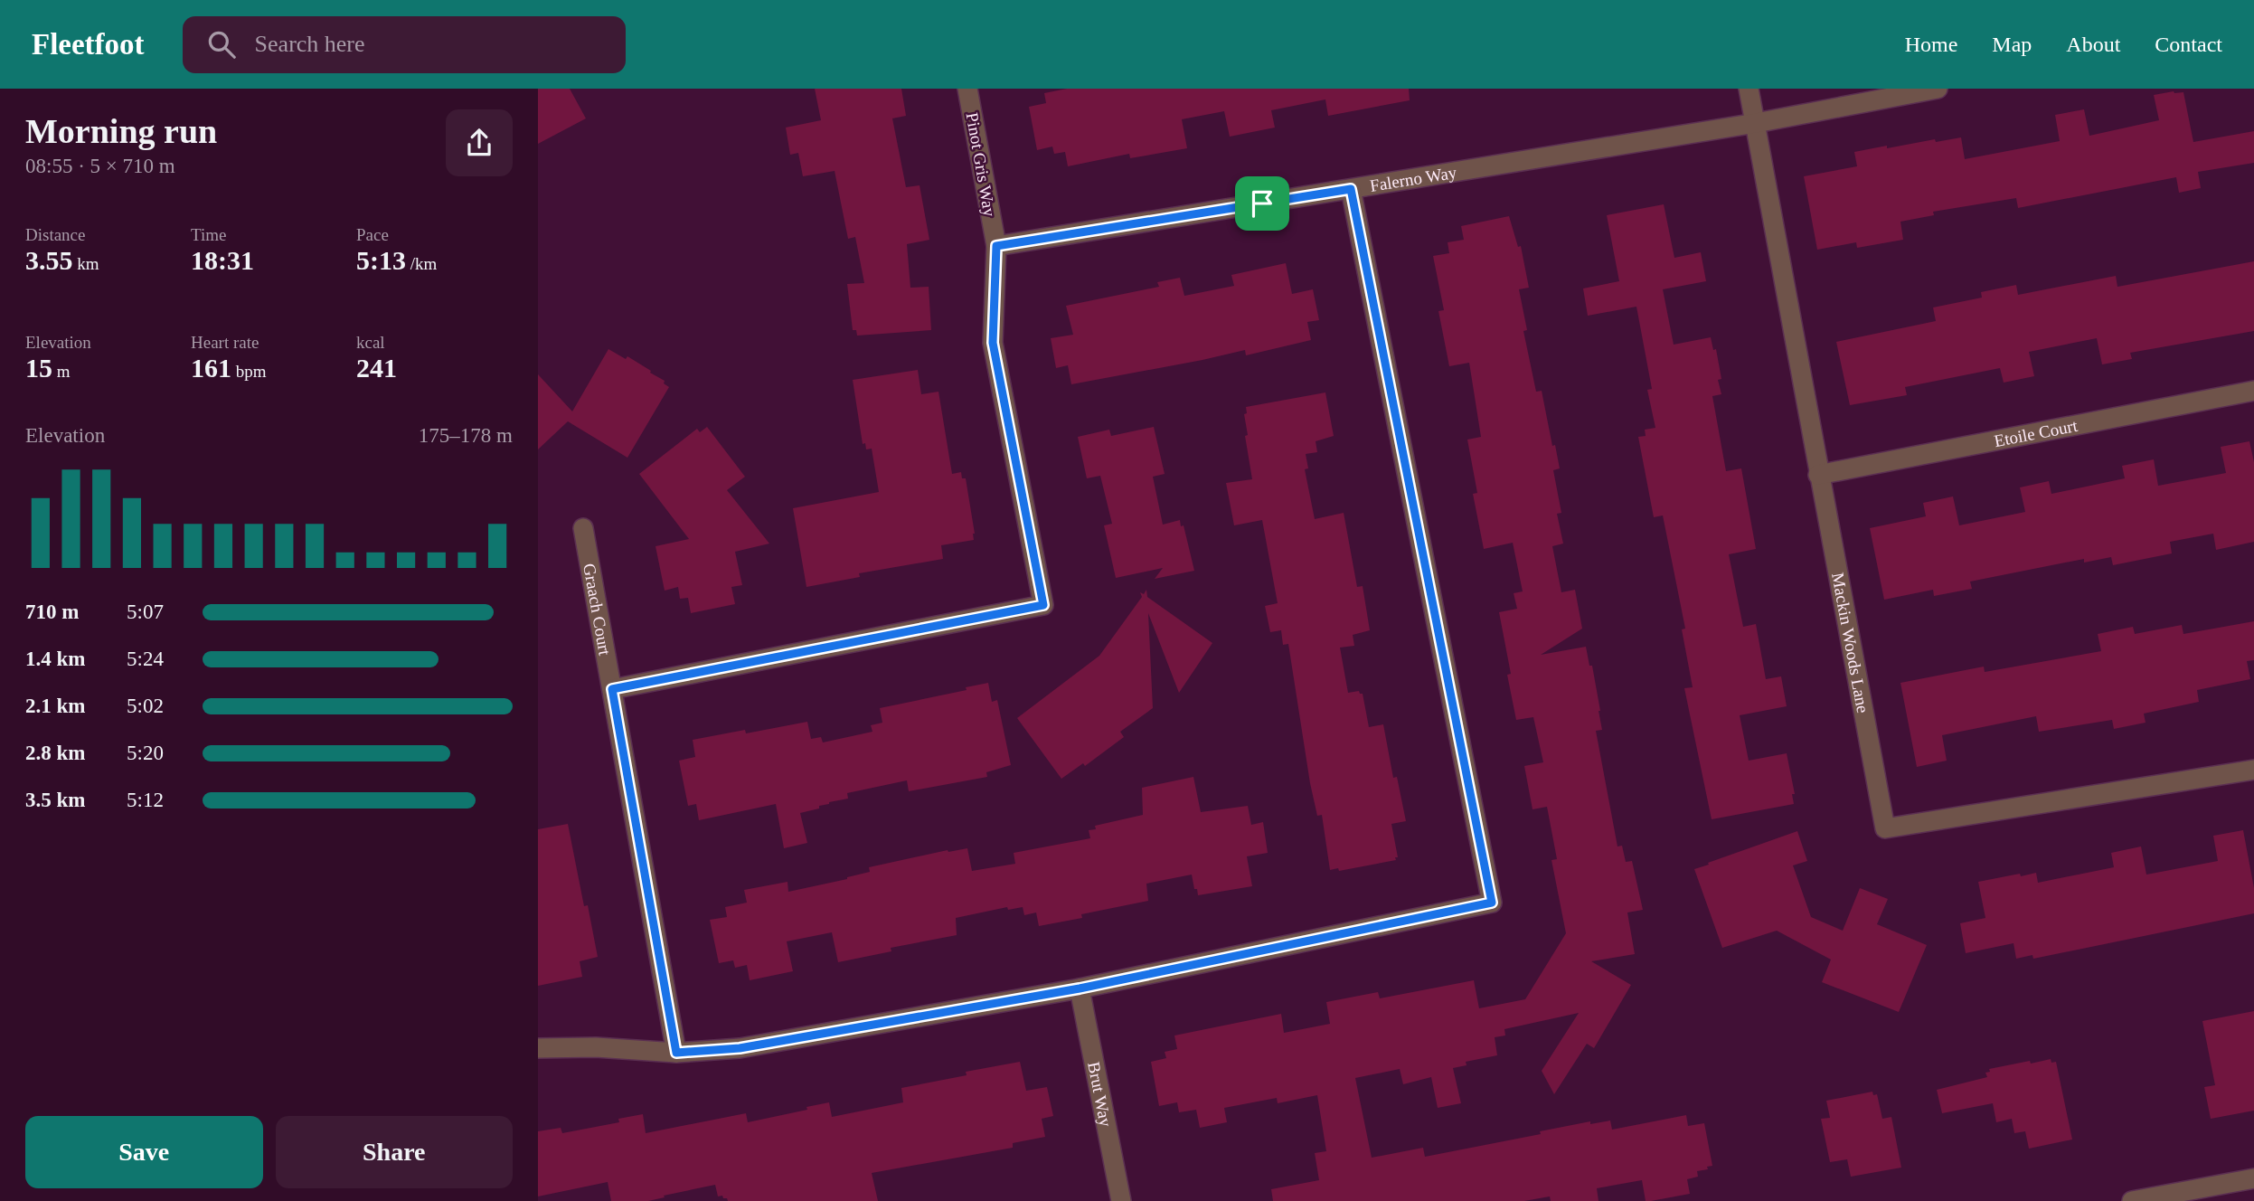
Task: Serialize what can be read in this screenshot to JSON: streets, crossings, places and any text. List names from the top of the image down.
{
  "streets": {
    "street": [
      "Pinot Gris Way",
      "Falerno Way",
      "Etoile Court",
      "Graach Court",
      "Mackin Woods Lane",
      "Brut Way"
    ]
  },
  "crossings": [
    ["Pinot Gris Way", "Falerno Way"],
    ["Pinot Gris Way", "Graach Court"],
    ["Falerno Way", "Mackin Woods Lane"],
    ["Etoile Court", "Mackin Woods Lane"]
  ],
  "page": {
    "header": "Fleetfoot",
    "search": "Search here",
    "nav": [
      "Home",
      "Map",
      "About",
      "Contact"
    ],
    "heading": ["Morning run", "08:55 · 5 × 710 m"],
    "stats": [
      ["Distance", "3.55 km"],
      ["Time", "18:31"],
      ["Pace", "5:13 /km"],
      ["Elevation", "15 m"],
      ["Heart rate", "161 bpm"],
      ["kcal", "241"]
    ],
    "chart": ["Elevation", "175–178 m"],
    "list": [
      {
        "name": "710 m",
        "note": "5:07"
      },
      {
        "name": "1.4 km",
        "note": "5:24"
      },
      {
        "name": "2.1 km",
        "note": "5:02"
      },
      {
        "name": "2.8 km",
        "note": "5:20"
      },
      {
        "name": "3.5 km",
        "note": "5:12"
      }
    ],
    "buttons": ["Save", "Share"]
  }
}
